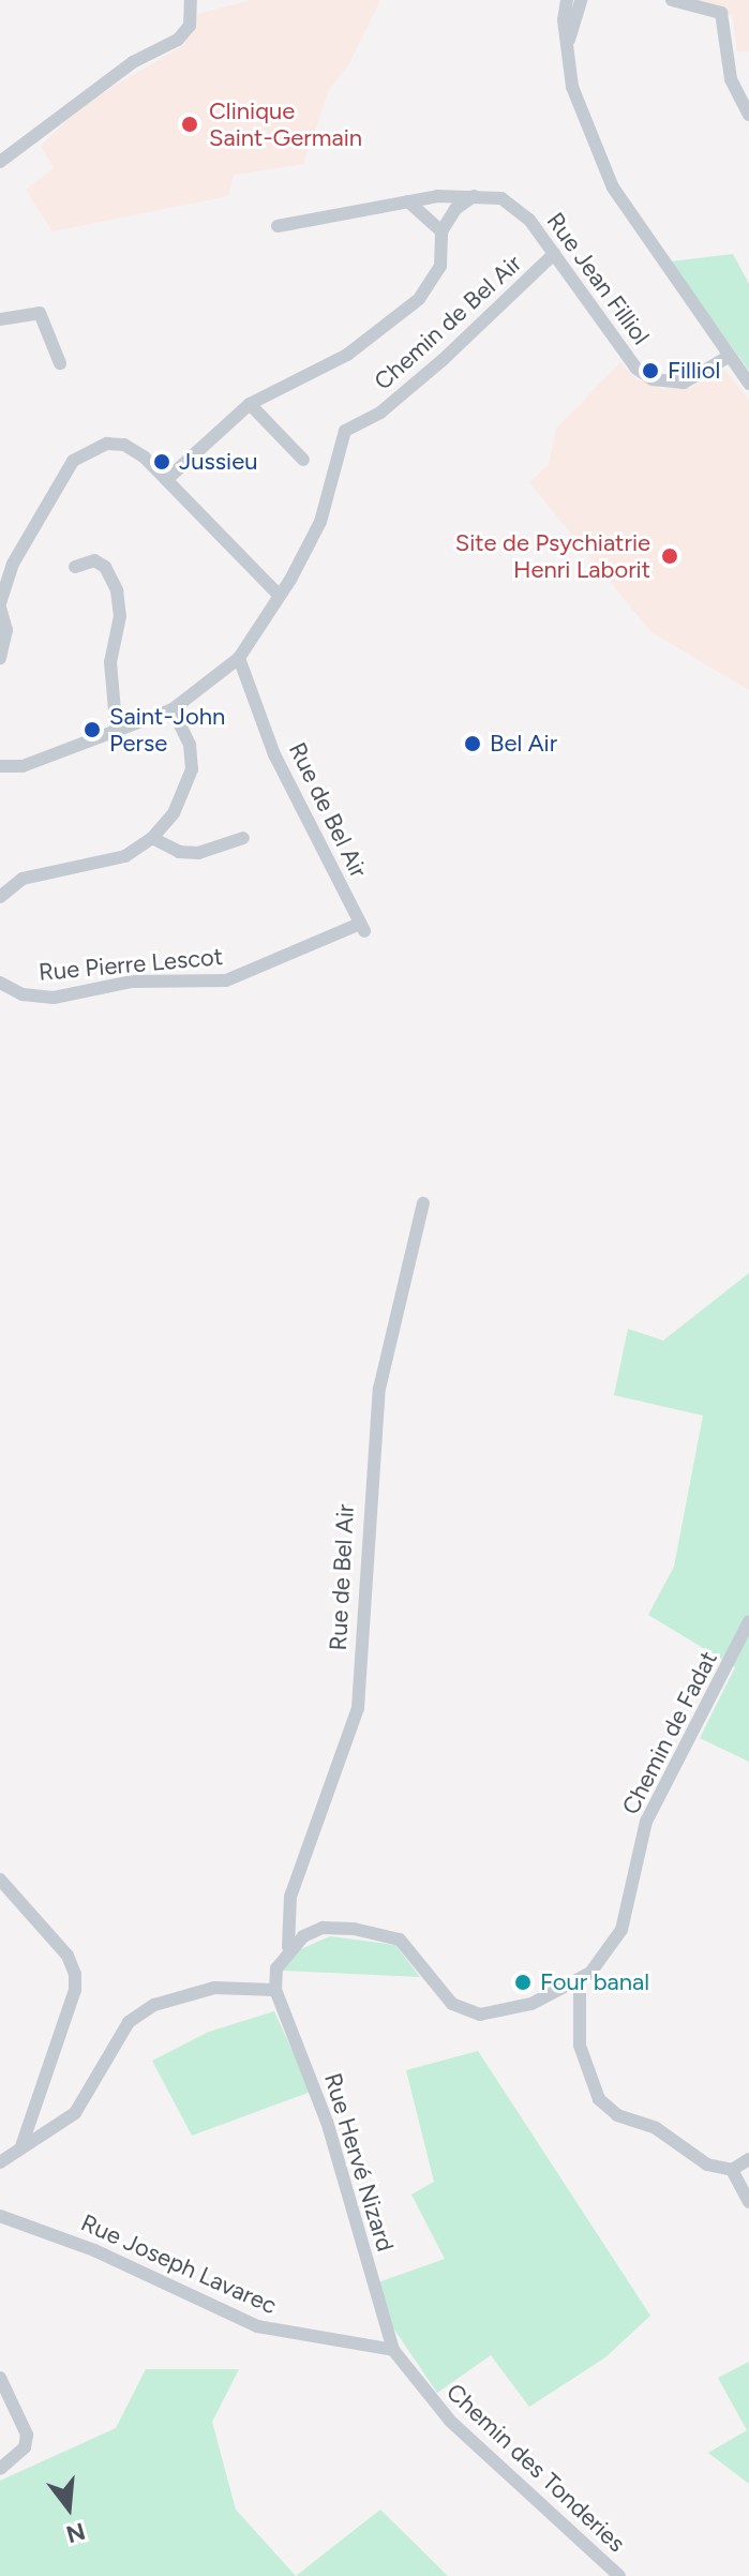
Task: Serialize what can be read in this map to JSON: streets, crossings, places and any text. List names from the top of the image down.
{
  "streets": {
    "street": [
      "Rue Jean Filliol",
      "Chemin de Bel Air",
      "Rue de Bel Air",
      "Rue Pierre Lescot",
      "Chemin de Fadat",
      "Rue Hervé Nizard",
      "Rue Joseph Lavarec",
      "Chemin des Tonderies"
    ]
  },
  "crossings": [
    ["Rue Jean Filliol", "Chemin de Bel Air"],
    ["Chemin de Bel Air", "Rue de Bel Air"],
    ["Rue de Bel Air", "Rue Pierre Lescot"],
    ["Rue de Bel Air", "Chemin de Fadat"],
    ["Rue Hervé Nizard", "Rue Joseph Lavarec"],
    ["Rue Hervé Nizard", "Chemin des Tonderies"],
    ["Rue Joseph Lavarec", "Chemin des Tonderies"]
  ],
  "places": [
    "Clinique Saint-Germain",
    "Filliol",
    "Jussieu",
    "Site de Psychiatrie Henri Laborit",
    "Saint-John Perse",
    "Bel Air",
    "Four banal"
  ],
  "north": "bottom"
}
